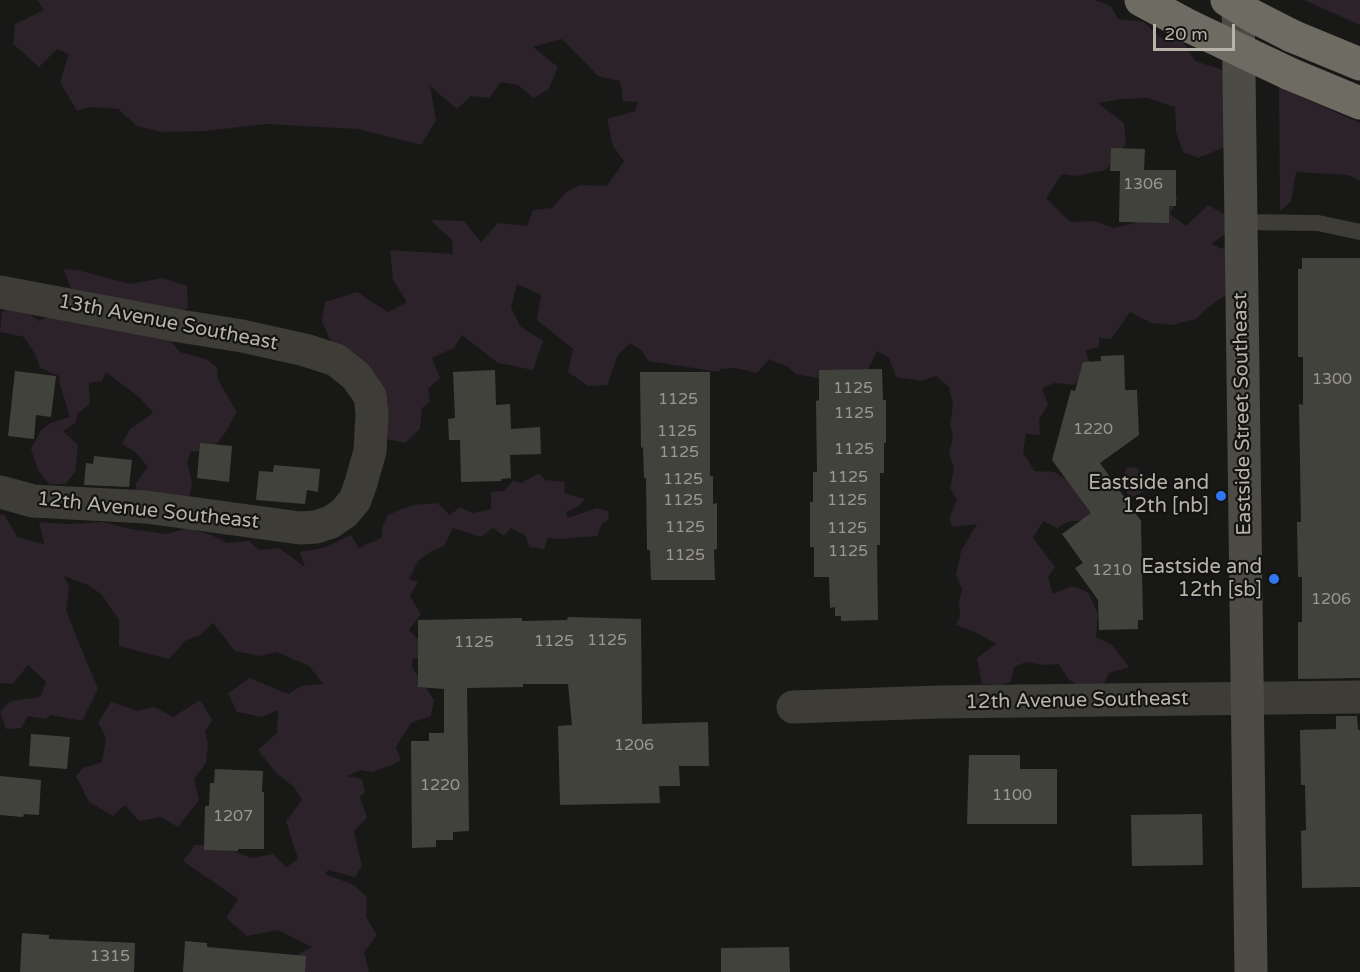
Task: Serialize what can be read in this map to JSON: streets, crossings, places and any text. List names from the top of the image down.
{
  "streets": {
    "street": ["13th Avenue Southeast", "Eastside Street Southeast", "12th Avenue Southeast"]
  },
  "crossings": [
    ["13th Avenue Southeast", "12th Avenue Southeast"],
    ["Eastside Street Southeast", "12th Avenue Southeast"]
  ],
  "places": ["Eastside and 12th [nb]", "Eastside and 12th [sb]"],
  "house_numbers": [
    "1306",
    "1300",
    "1125",
    "1125",
    "1125",
    "1220",
    "1125",
    "1125",
    "1125",
    "1125",
    "1125",
    "1125",
    "1125",
    "1125",
    "1125",
    "1125",
    "1125",
    "1210",
    "1206",
    "1125",
    "1125",
    "1125",
    "1206",
    "1220",
    "1100",
    "1207",
    "1315"
  ],
  "scale_bar": "20 m"
}
